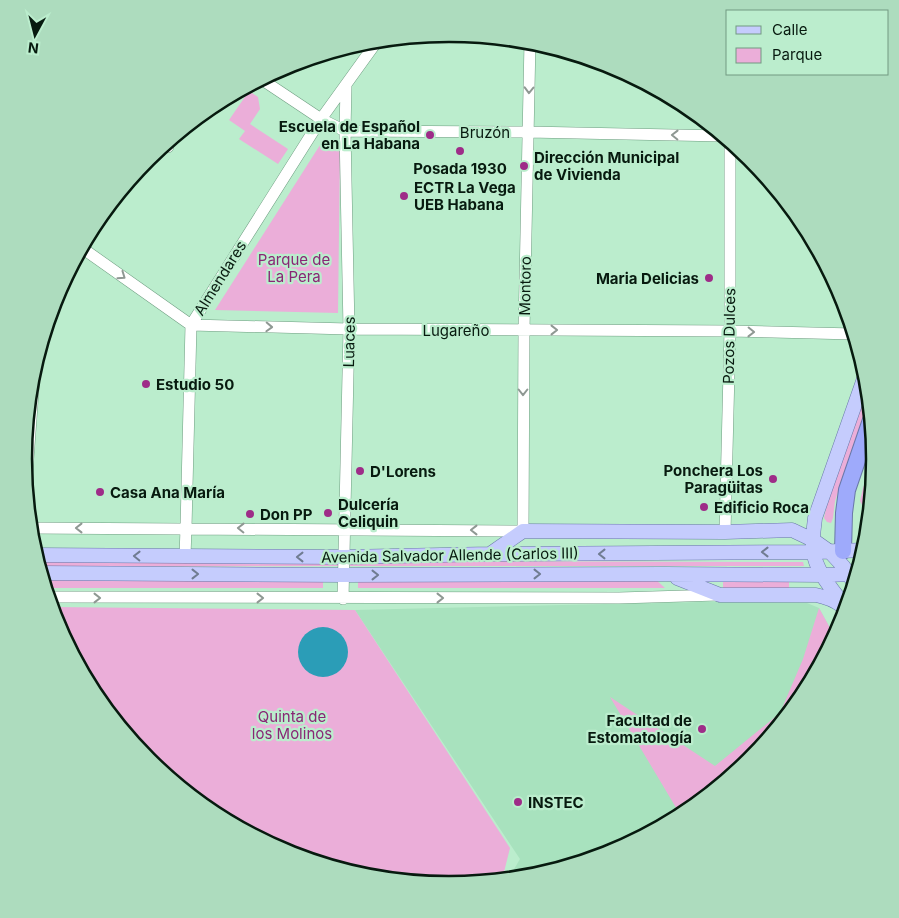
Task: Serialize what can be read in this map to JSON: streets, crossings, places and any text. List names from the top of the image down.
{
  "streets": {
    "main road": ["Avenida Salvador Allende (Carlos III)"],
    "street": [
      "Bruzón",
      "Almendares",
      "Montoro",
      "Lugareño",
      "Pozos Dulces",
      "Luaces"
    ]
  },
  "crossings": [
    ["Bruzón", "Almendares"],
    ["Bruzón", "Montoro"],
    ["Bruzón", "Luaces"],
    ["Almendares", "Lugareño"],
    ["Almendares", "Luaces"],
    ["Almendares", "Avenida Salvador Allende (Carlos III)"],
    ["Montoro", "Lugareño"],
    ["Montoro", "Avenida Salvador Allende (Carlos III)"],
    ["Lugareño", "Pozos Dulces"],
    ["Lugareño", "Luaces"],
    ["Luaces", "Avenida Salvador Allende (Carlos III)"]
  ],
  "one_way": ["Bruzón", "Montoro", "Lugareño"],
  "parks": ["Parque de La Pera", "Quinta de los Molinos"],
  "places": [
    "Escuela de Español en La Habana",
    "Posada 1930",
    "Dirección Municipal de Vivienda",
    "ECTR La Vega UEB Habana",
    "Maria Delicias",
    "Estudio 50",
    "D'Lorens",
    "Ponchera Los Paragüitas",
    "Casa Ana María",
    "Edificio Roca",
    "Dulcería Celiquin",
    "Don PP",
    "Facultad de Estomatología",
    "INSTEC"
  ],
  "legend": ["Calle", "Parque"],
  "north": "bottom"
}
